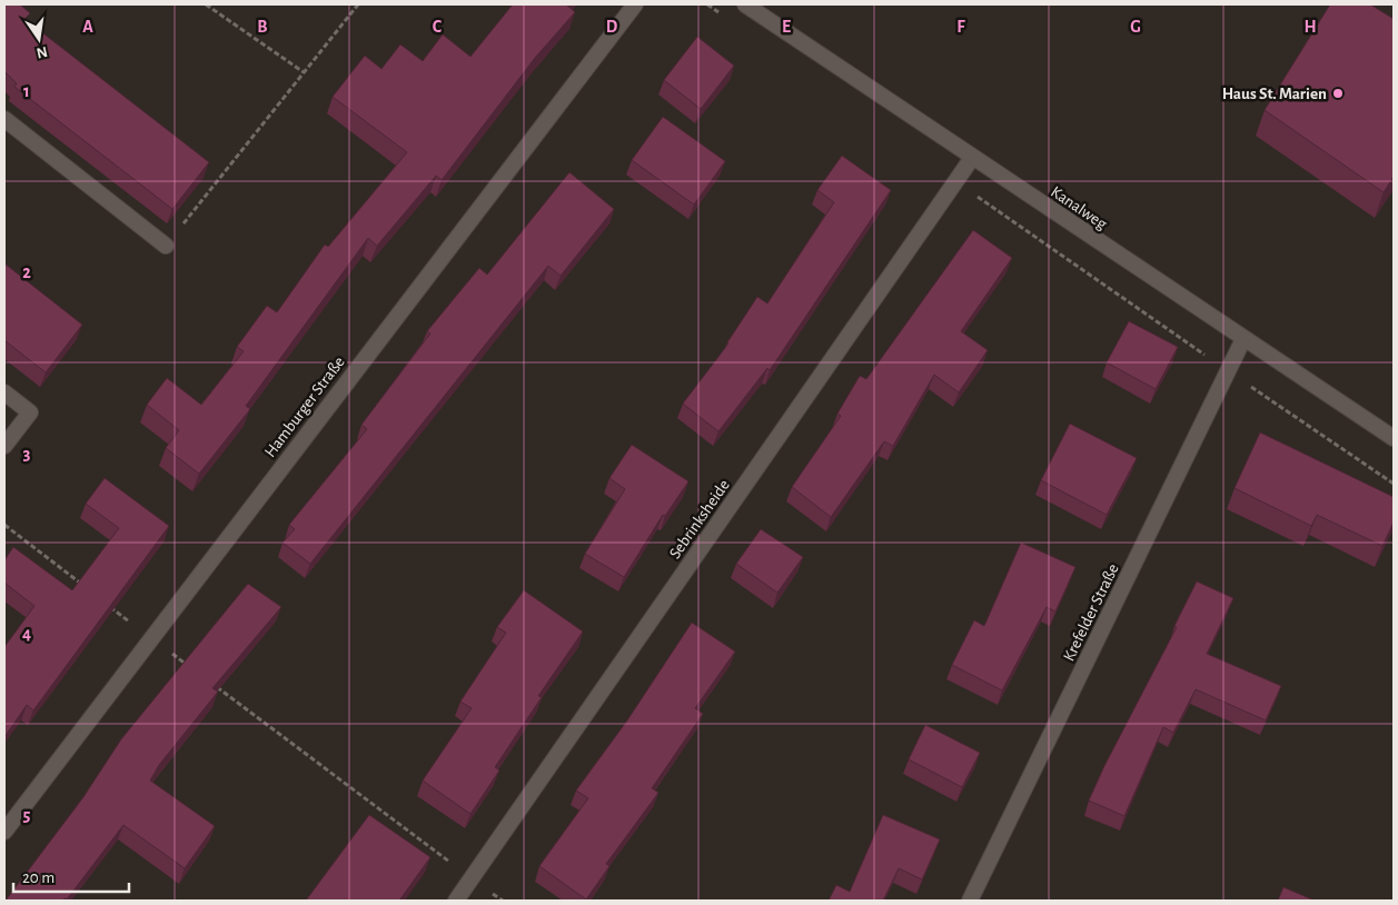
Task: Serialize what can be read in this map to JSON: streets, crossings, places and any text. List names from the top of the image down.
{
  "streets": {
    "street": [
      "Kanalweg",
      "Hamburger Straße",
      "Sebrinksheide",
      "Krefelder Straße"
    ]
  },
  "crossings": [
    ["Kanalweg", "Sebrinksheide"],
    ["Kanalweg", "Krefelder Straße"]
  ],
  "places": ["Haus St. Marien"],
  "scale_bar": "20 m",
  "north": "bottom",
  "grid": {
    "columns": [
      "A",
      "B",
      "C",
      "D",
      "E",
      "F",
      "G",
      "H"
    ],
    "rows": [
      "1",
      "2",
      "3",
      "4",
      "5"
    ]
  }
}
